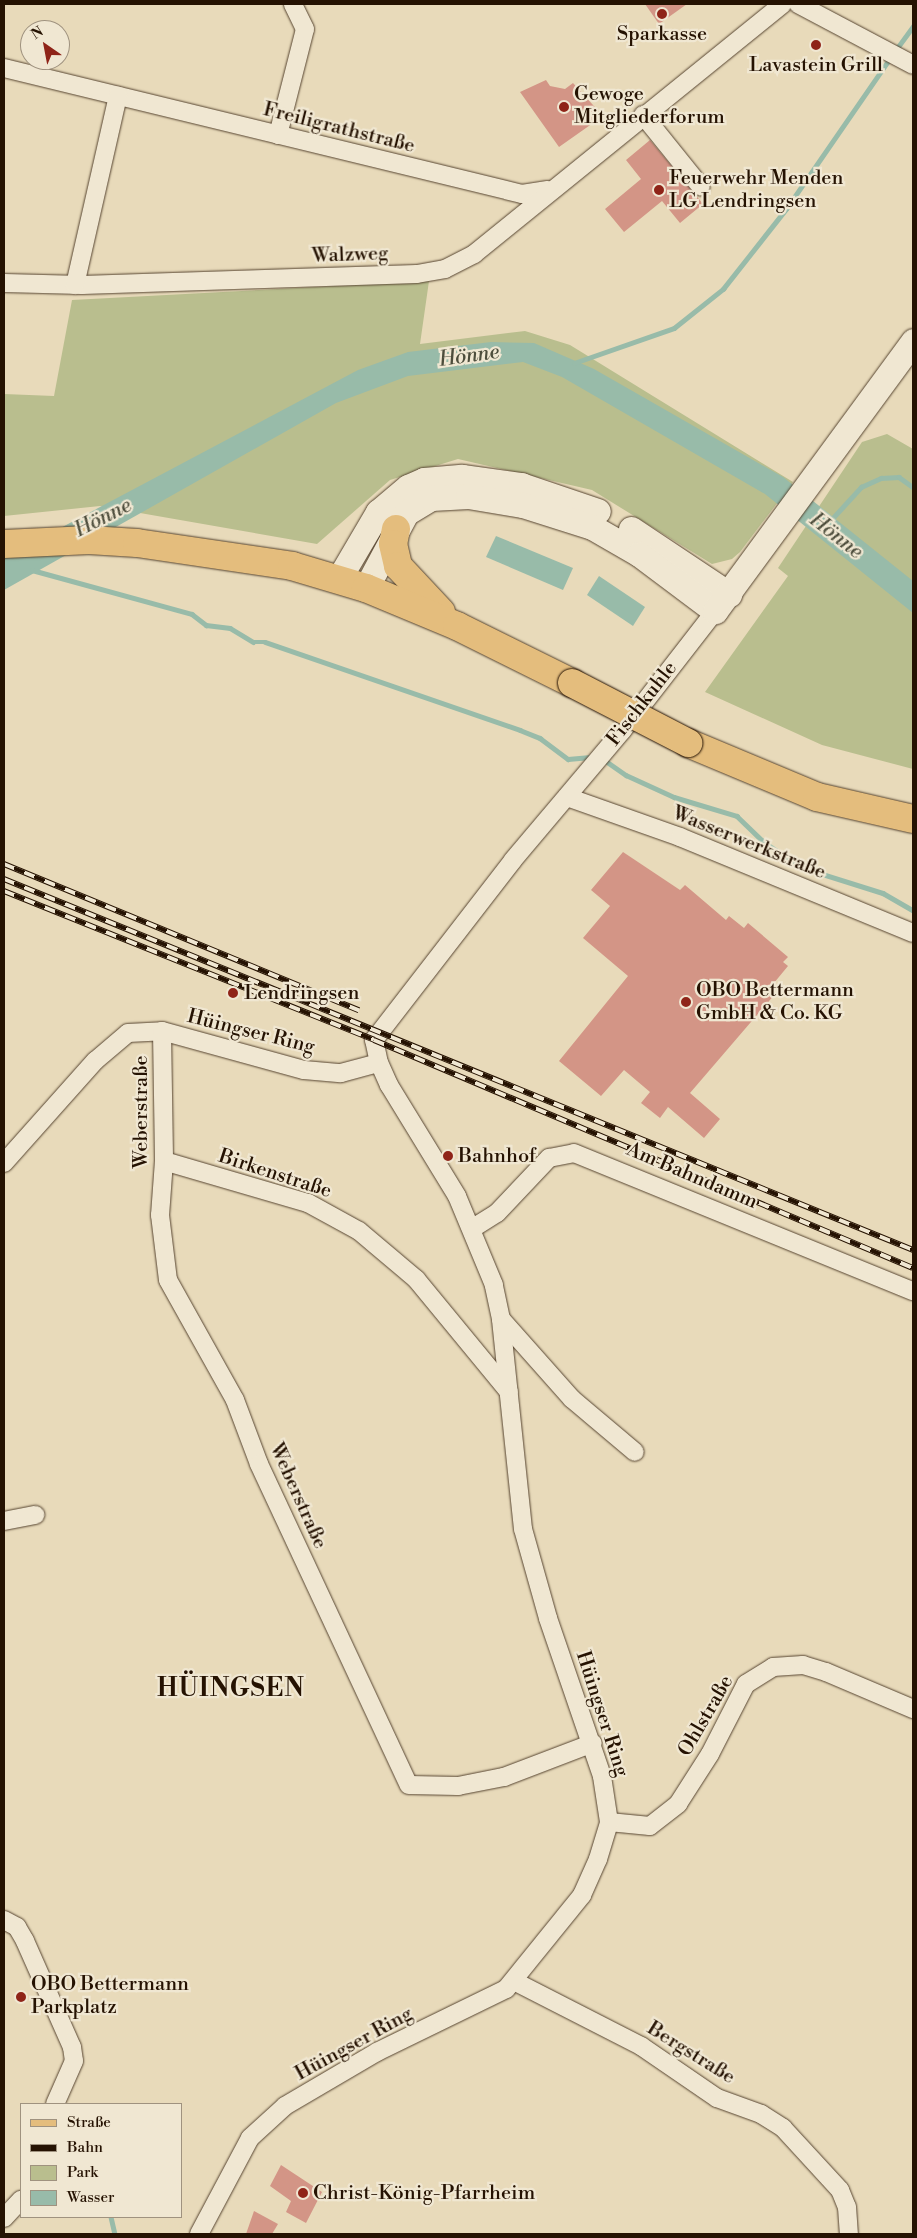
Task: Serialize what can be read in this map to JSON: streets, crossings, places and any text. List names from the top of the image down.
{
  "streets": {
    "main road": ["Fischkuhle"],
    "street": [
      "Freiligrathstraße",
      "Walzweg",
      "Wasserwerkstraße",
      "Hüingser Ring",
      "Weberstraße",
      "Birkenstraße",
      "Am Bahndamm",
      "Ohlstraße",
      "Bergstraße"
    ]
  },
  "crossings": [
    ["Freiligrathstraße", "Walzweg"],
    ["Fischkuhle", "Wasserwerkstraße"],
    ["Fischkuhle", "Hüingser Ring"],
    ["Hüingser Ring", "Weberstraße"],
    ["Hüingser Ring", "Birkenstraße"],
    ["Hüingser Ring", "Am Bahndamm"],
    ["Hüingser Ring", "Ohlstraße"],
    ["Hüingser Ring", "Bergstraße"],
    ["Weberstraße", "Birkenstraße"]
  ],
  "districts": ["HÜINGSEN"],
  "water": ["Hönne"],
  "places": [
    "Sparkasse",
    "Lavastein Grill",
    "Gewoge Mitgliederforum",
    "Feuerwehr Menden LG Lendringsen",
    "Lendringsen",
    "OBO Bettermann GmbH & Co. KG",
    "Bahnhof",
    "OBO Bettermann Parkplatz",
    "Christ-König-Pfarrheim"
  ],
  "legend": [
    "Straße",
    "Bahn",
    "Park",
    "Wasser"
  ],
  "north": "top left"
}
